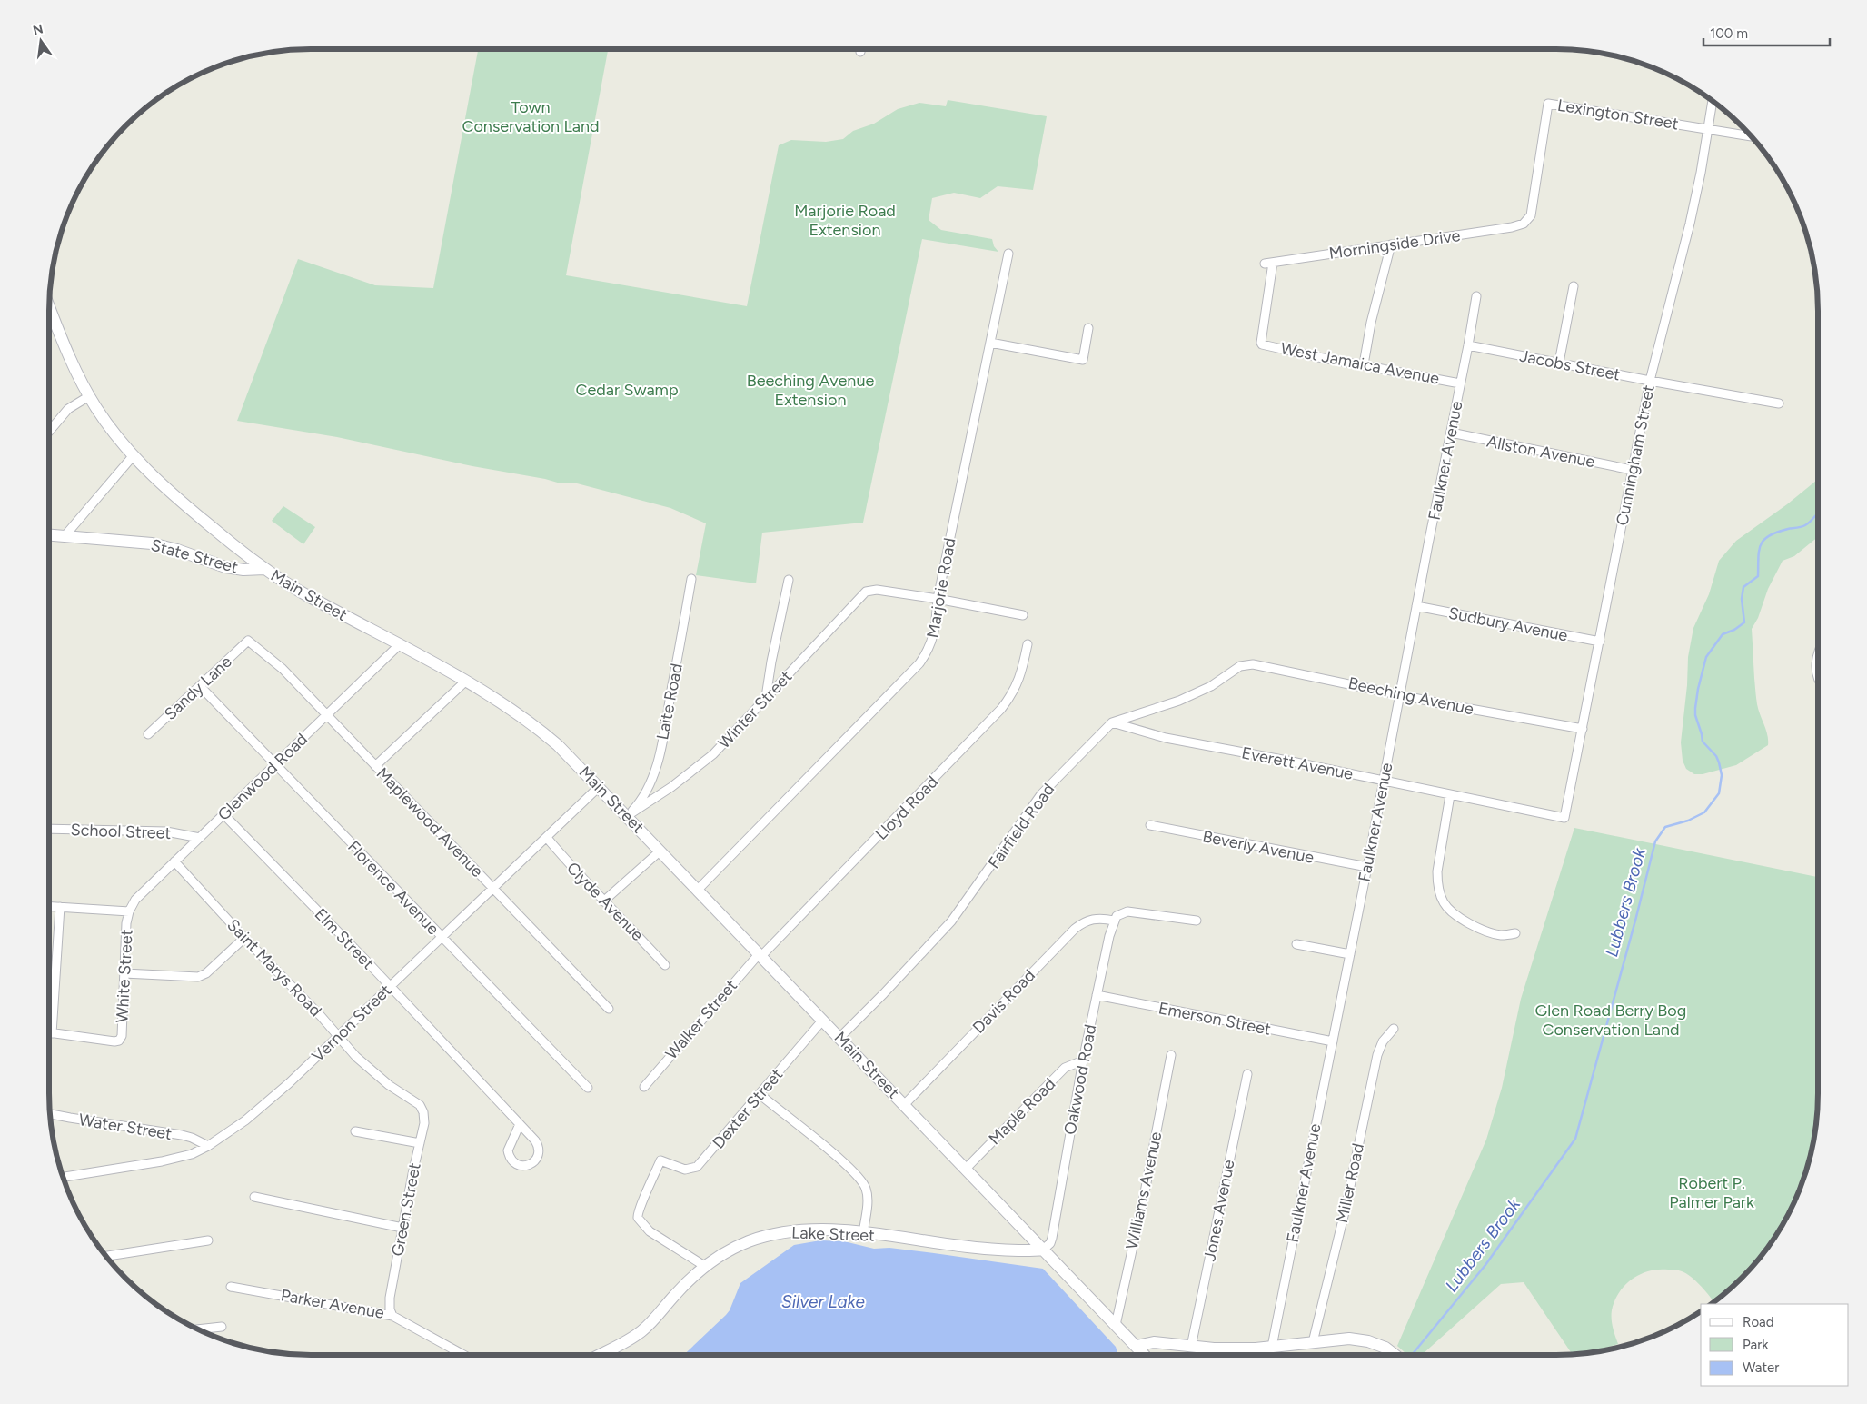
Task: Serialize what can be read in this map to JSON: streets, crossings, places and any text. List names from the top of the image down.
{
  "streets": {
    "main road": ["State Street", "Main Street", "Lake Street"],
    "street": [
      "Lexington Street",
      "Morningside Drive",
      "West Jamaica Avenue",
      "Jacobs Street",
      "Allston Avenue",
      "Cunningham Street",
      "Faulkner Avenue",
      "Marjorie Road",
      "Sudbury Avenue",
      "Sandy Lane",
      "Beeching Avenue",
      "Laite Road",
      "Winter Street",
      "Everett Avenue",
      "Glenwood Road",
      "Lloyd Road",
      "Maplewood Avenue",
      "Fairfield Road",
      "School Street",
      "Beverly Avenue",
      "Florence Avenue",
      "Clyde Avenue",
      "Elm Street",
      "Saint Marys Road",
      "White Street",
      "Davis Road",
      "Emerson Street",
      "Walker Street",
      "Vernon Street",
      "Oakwood Road",
      "Dexter Street",
      "Maple Road",
      "Water Street",
      "Miller Road",
      "Williams Avenue",
      "Green Street",
      "Jones Avenue",
      "Parker Avenue"
    ]
  },
  "crossings": [
    ["Lexington Street", "Morningside Drive"],
    ["Lexington Street", "Cunningham Street"],
    ["Morningside Drive", "West Jamaica Avenue"],
    ["West Jamaica Avenue", "Faulkner Avenue"],
    ["Jacobs Street", "Cunningham Street"],
    ["Jacobs Street", "Faulkner Avenue"],
    ["Allston Avenue", "Cunningham Street"],
    ["Allston Avenue", "Faulkner Avenue"],
    ["Cunningham Street", "Sudbury Avenue"],
    ["Cunningham Street", "Beeching Avenue"],
    ["Cunningham Street", "Everett Avenue"],
    ["Faulkner Avenue", "Sudbury Avenue"],
    ["Faulkner Avenue", "Beeching Avenue"],
    ["Faulkner Avenue", "Everett Avenue"],
    ["Faulkner Avenue", "Beverly Avenue"],
    ["Faulkner Avenue", "Emerson Street"],
    ["State Street", "Main Street"],
    ["Marjorie Road", "Main Street"],
    ["Marjorie Road", "Winter Street"],
    ["Main Street", "Laite Road"],
    ["Main Street", "Winter Street"],
    ["Main Street", "Glenwood Road"],
    ["Main Street", "Lloyd Road"],
    ["Main Street", "Fairfield Road"],
    ["Main Street", "Davis Road"],
    ["Main Street", "Walker Street"],
    ["Main Street", "Vernon Street"],
    ["Main Street", "Oakwood Road"],
    ["Main Street", "Dexter Street"],
    ["Main Street", "Maple Road"],
    ["Main Street", "Williams Avenue"],
    ["Main Street", "Lake Street"],
    ["Sandy Lane", "Maplewood Avenue"],
    ["Sandy Lane", "Florence Avenue"],
    ["Beeching Avenue", "Fairfield Road"],
    ["Laite Road", "Winter Street"],
    ["Everett Avenue", "Fairfield Road"],
    ["Glenwood Road", "Maplewood Avenue"],
    ["Glenwood Road", "School Street"],
    ["Glenwood Road", "Florence Avenue"],
    ["Glenwood Road", "Elm Street"],
    ["Glenwood Road", "Saint Marys Road"],
    ["Glenwood Road", "White Street"],
    ["Lloyd Road", "Walker Street"],
    ["Maplewood Avenue", "Vernon Street"],
    ["Florence Avenue", "Vernon Street"],
    ["Clyde Avenue", "Vernon Street"],
    ["Elm Street", "Vernon Street"],
    ["Saint Marys Road", "Vernon Street"],
    ["Saint Marys Road", "Green Street"],
    ["Davis Road", "Oakwood Road"],
    ["Emerson Street", "Oakwood Road"],
    ["Vernon Street", "Water Street"],
    ["Oakwood Road", "Maple Road"],
    ["Oakwood Road", "Lake Street"],
    ["Dexter Street", "Lake Street"],
    ["Green Street", "Parker Avenue"]
  ],
  "water": ["Lubbers Brook", "Silver Lake"],
  "parks": [
    "Town Conservation Land",
    "Marjorie Road Extension",
    "Beeching Avenue Extension",
    "Cedar Swamp",
    "Glen Road Berry Bog Conservation Land",
    "Robert P. Palmer Park"
  ],
  "legend": ["Road", "Park", "Water"],
  "scale_bar": "100 m",
  "north": "top"
}
